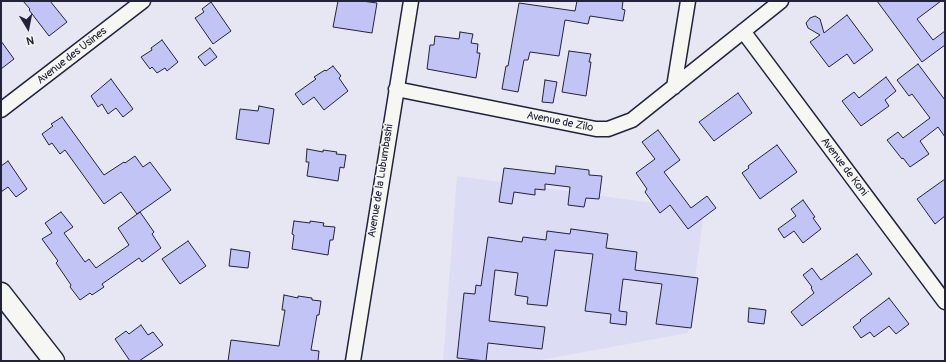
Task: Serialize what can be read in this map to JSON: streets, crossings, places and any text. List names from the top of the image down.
{
  "streets": {
    "street": [
      "Avenue des Usines",
      "Avenue de Zilo",
      "Avenue de Koni",
      "Avenue de la Lubumbashi"
    ]
  },
  "crossings": [
    ["Avenue de Zilo", "Avenue de Koni"],
    ["Avenue de Zilo", "Avenue de la Lubumbashi"]
  ],
  "north": "bottom"
}
